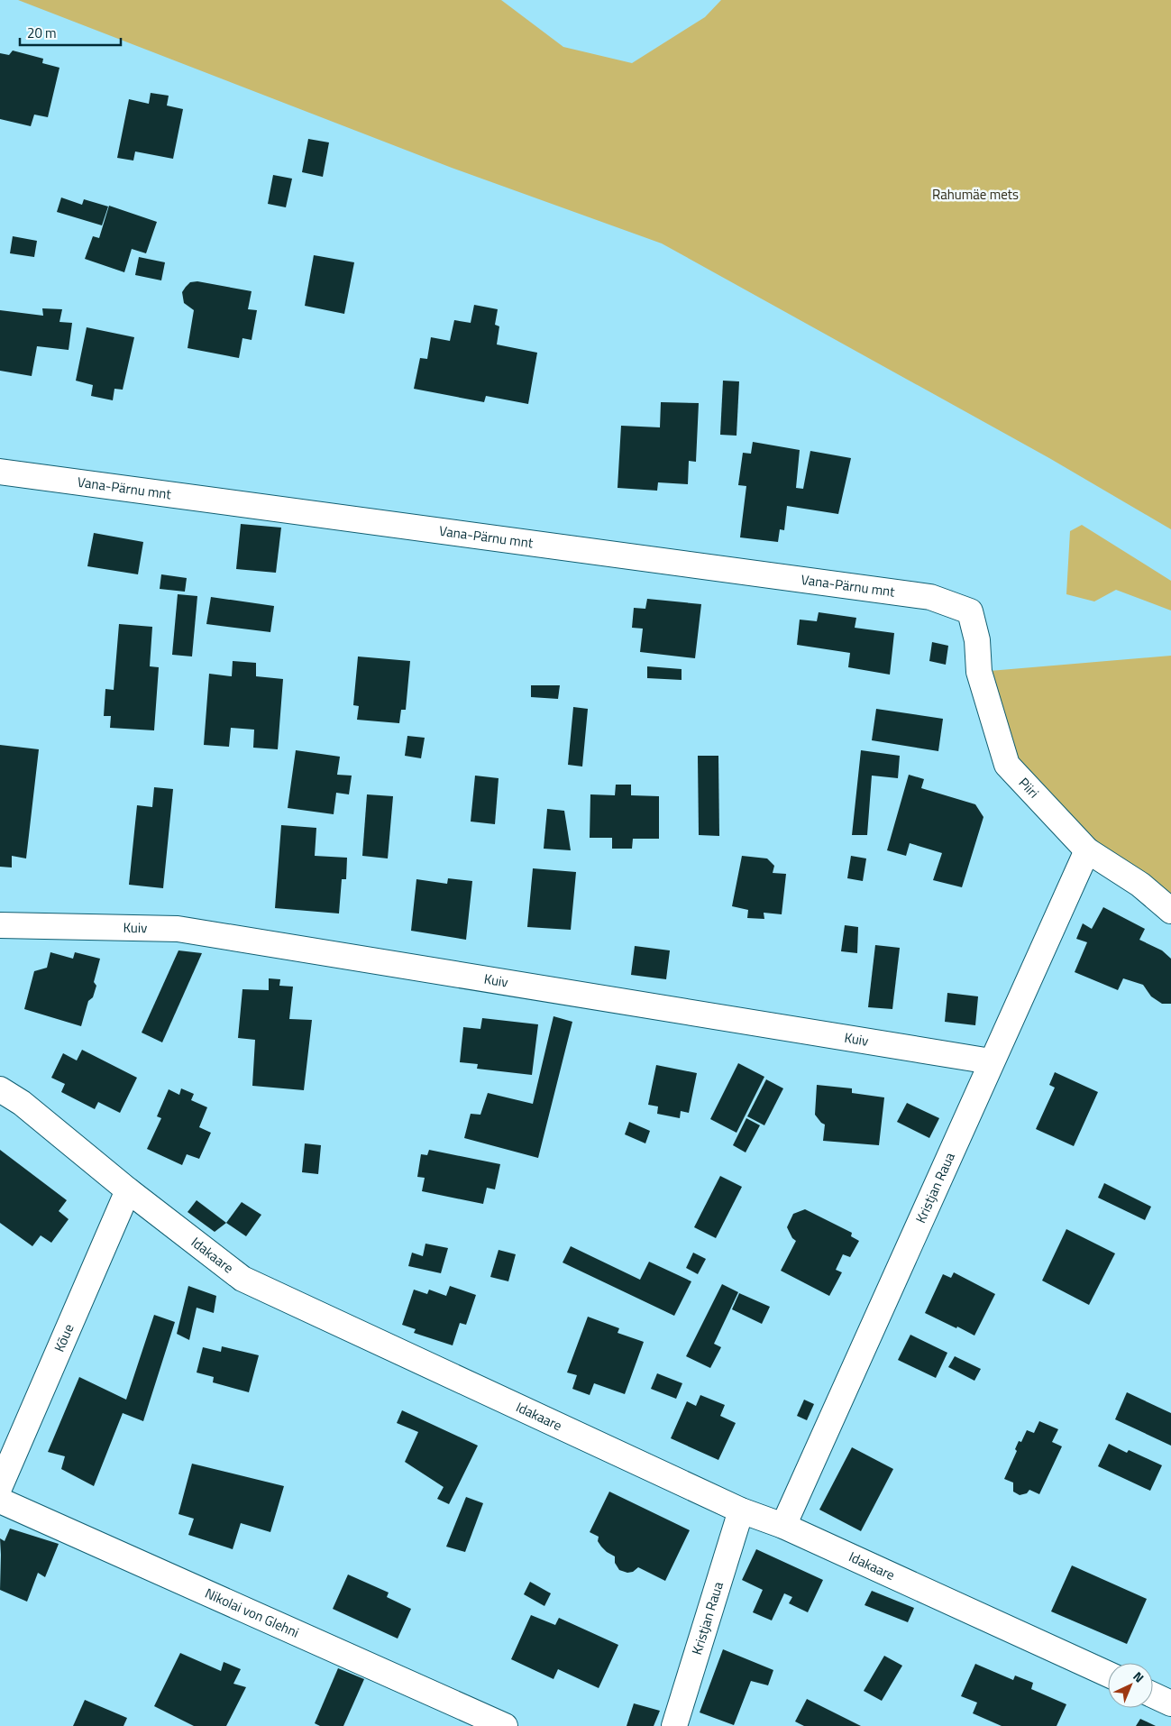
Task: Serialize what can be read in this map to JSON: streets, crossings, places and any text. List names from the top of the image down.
{
  "streets": {
    "street": [
      "Vana-Pärnu mnt",
      "Piiri",
      "Kuiv",
      "Kristjan Raua",
      "Idakaare",
      "Kõue",
      "Nikolai von Glehni"
    ]
  },
  "crossings": [
    ["Vana-Pärnu mnt", "Piiri"],
    ["Piiri", "Kristjan Raua"],
    ["Kuiv", "Kristjan Raua"],
    ["Kristjan Raua", "Idakaare"],
    ["Idakaare", "Kõue"]
  ],
  "parks": ["Rahumäe mets"],
  "scale_bar": "20 m",
  "north": "top right"
}
